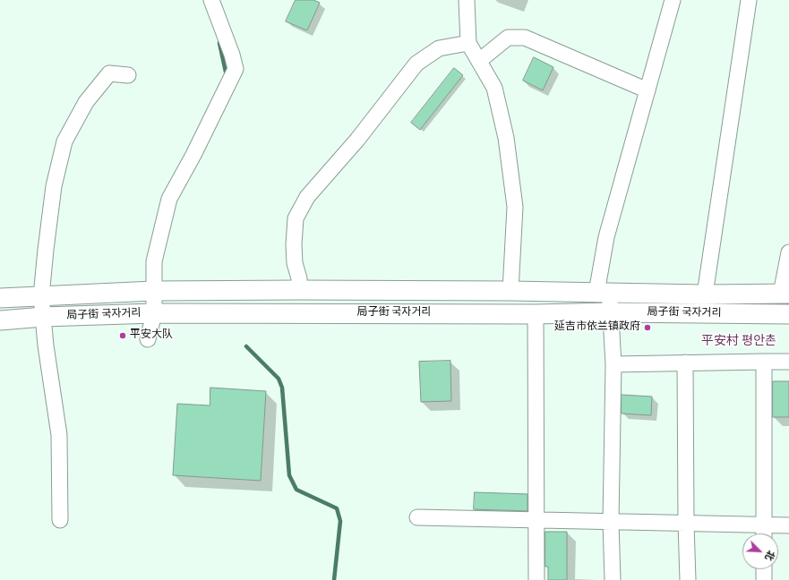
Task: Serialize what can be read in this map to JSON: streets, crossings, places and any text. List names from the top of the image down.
{
  "streets": {
    "main road": ["局子街 국자거리"]
  },
  "districts": ["平安村 평안촌"],
  "places": ["延吉市依兰镇政府", "平安大队"],
  "north": "bottom right"
}
